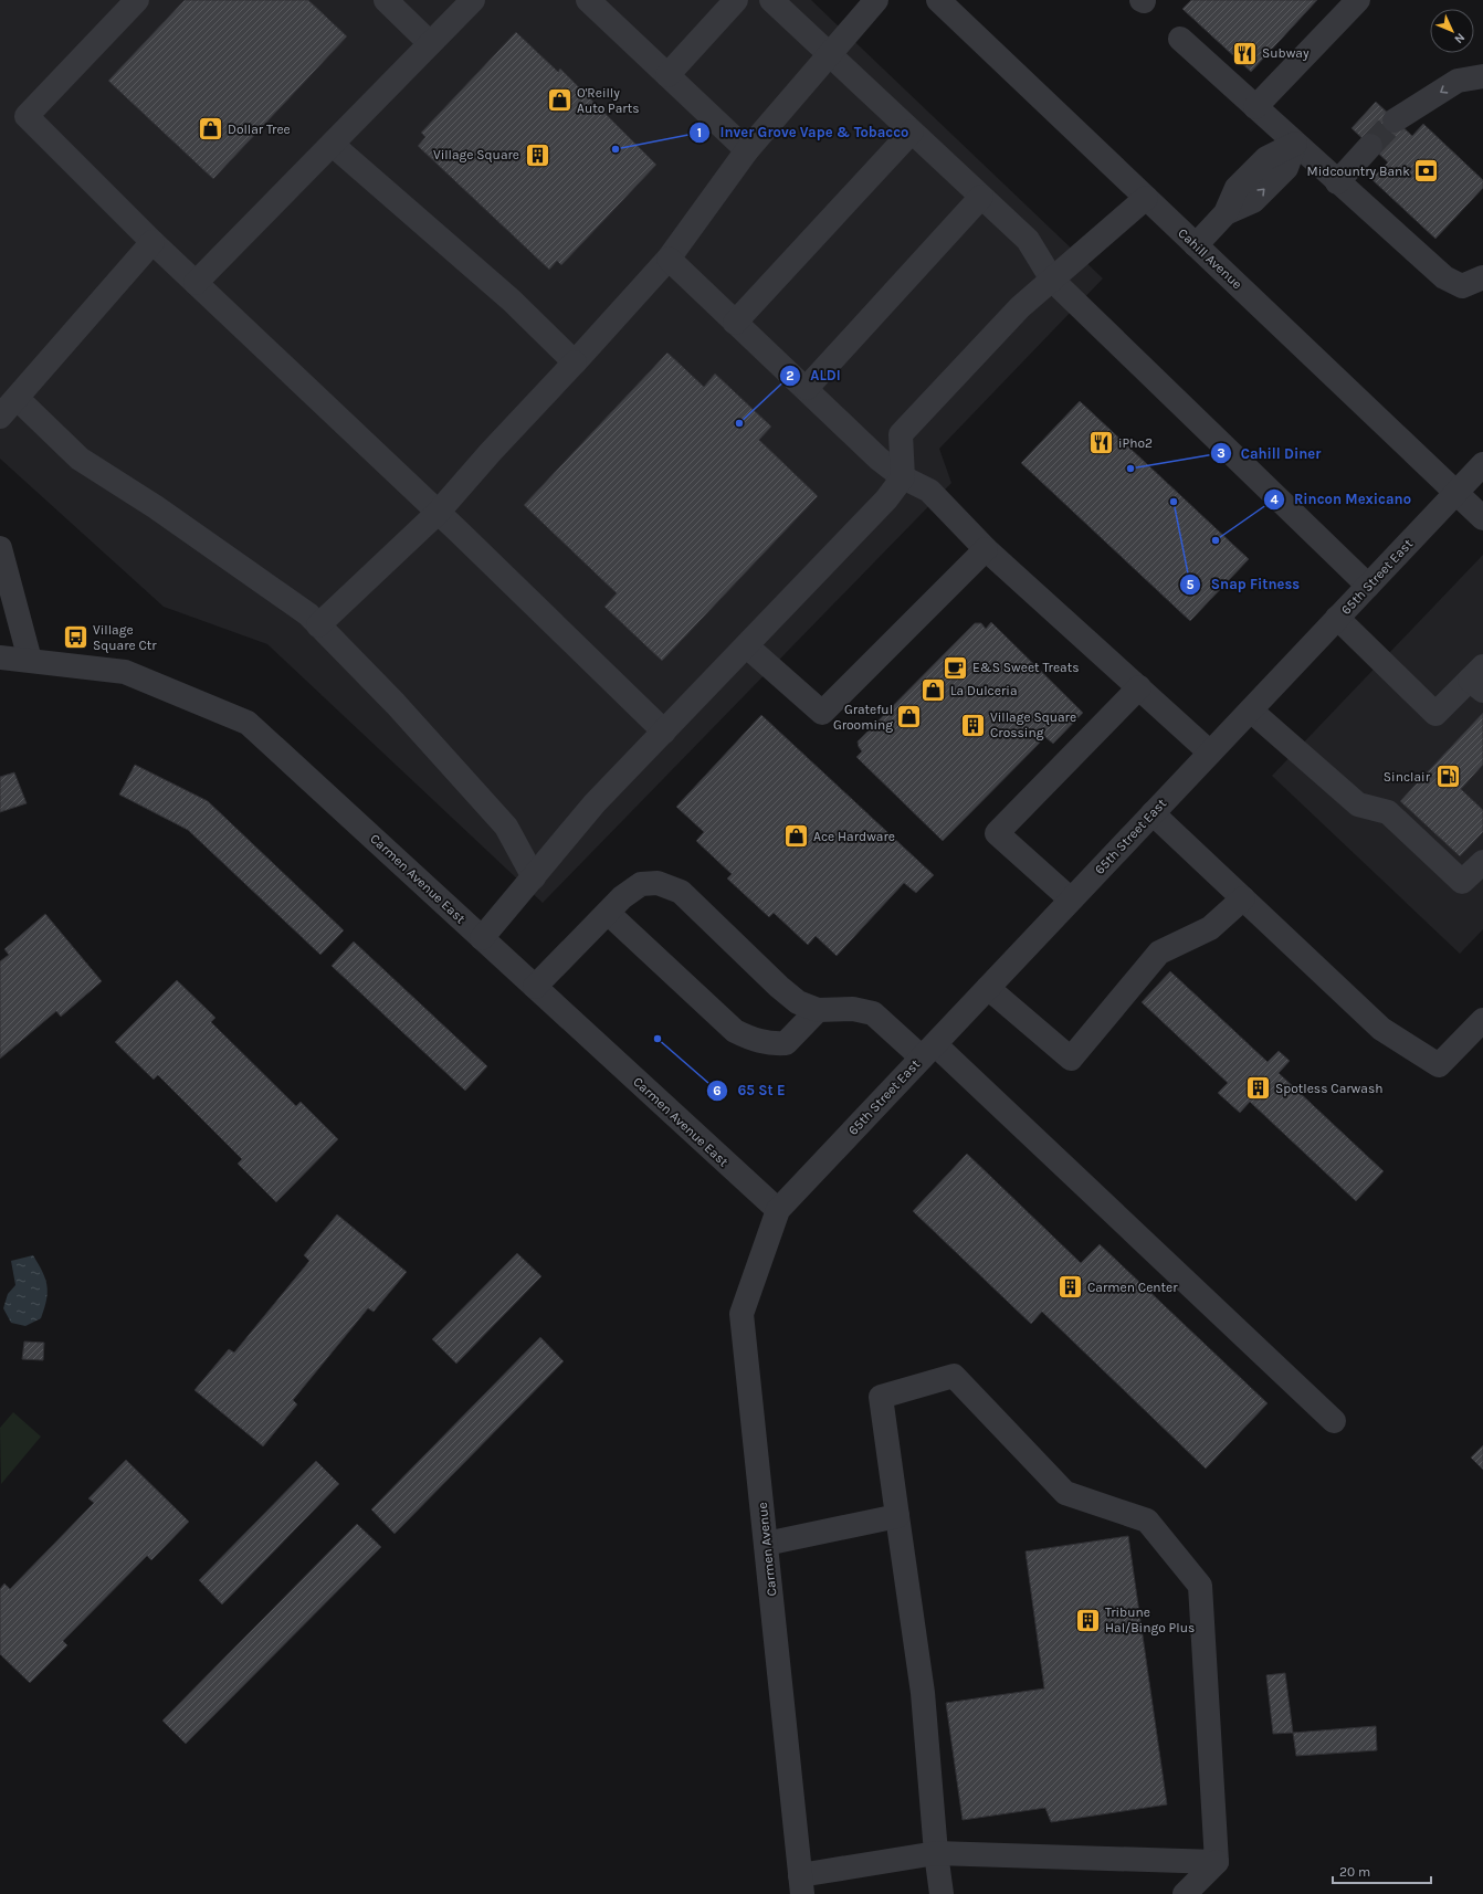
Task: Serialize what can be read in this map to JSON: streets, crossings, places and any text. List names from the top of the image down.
{
  "streets": {
    "street": [
      "Cahill Avenue",
      "65th Street East",
      "Carmen Avenue East",
      "Carmen Avenue"
    ]
  },
  "crossings": [
    ["Cahill Avenue", "65th Street East"],
    ["65th Street East", "Carmen Avenue East"],
    ["65th Street East", "Carmen Avenue"],
    ["Carmen Avenue East", "Carmen Avenue"]
  ],
  "places": {
    "restaurant": ["Subway", "iPho2"],
    "shop": [
      "O'Reilly Auto Parts",
      "Dollar Tree",
      "La Dulceria",
      "Grateful Grooming",
      "Ace Hardware"
    ],
    "other": [
      "Inver Grove Vape & Tobacco",
      "ALDI",
      "Cahill Diner",
      "Snap Fitness",
      "Rincon Mexicano",
      "65 St E"
    ],
    "building": [
      "Village Square",
      "Village Square Crossing",
      "Spotless Carwash",
      "Carmen Center",
      "Tribune Hal/Bingo Plus"
    ],
    "bank": ["Midcountry Bank"],
    "bus stop": ["Village Square Ctr"],
    "cafe": ["E&S Sweet Treats"],
    "fuel station": ["Sinclair"]
  },
  "scale_bar": "20 m",
  "north": "bottom right"
}
